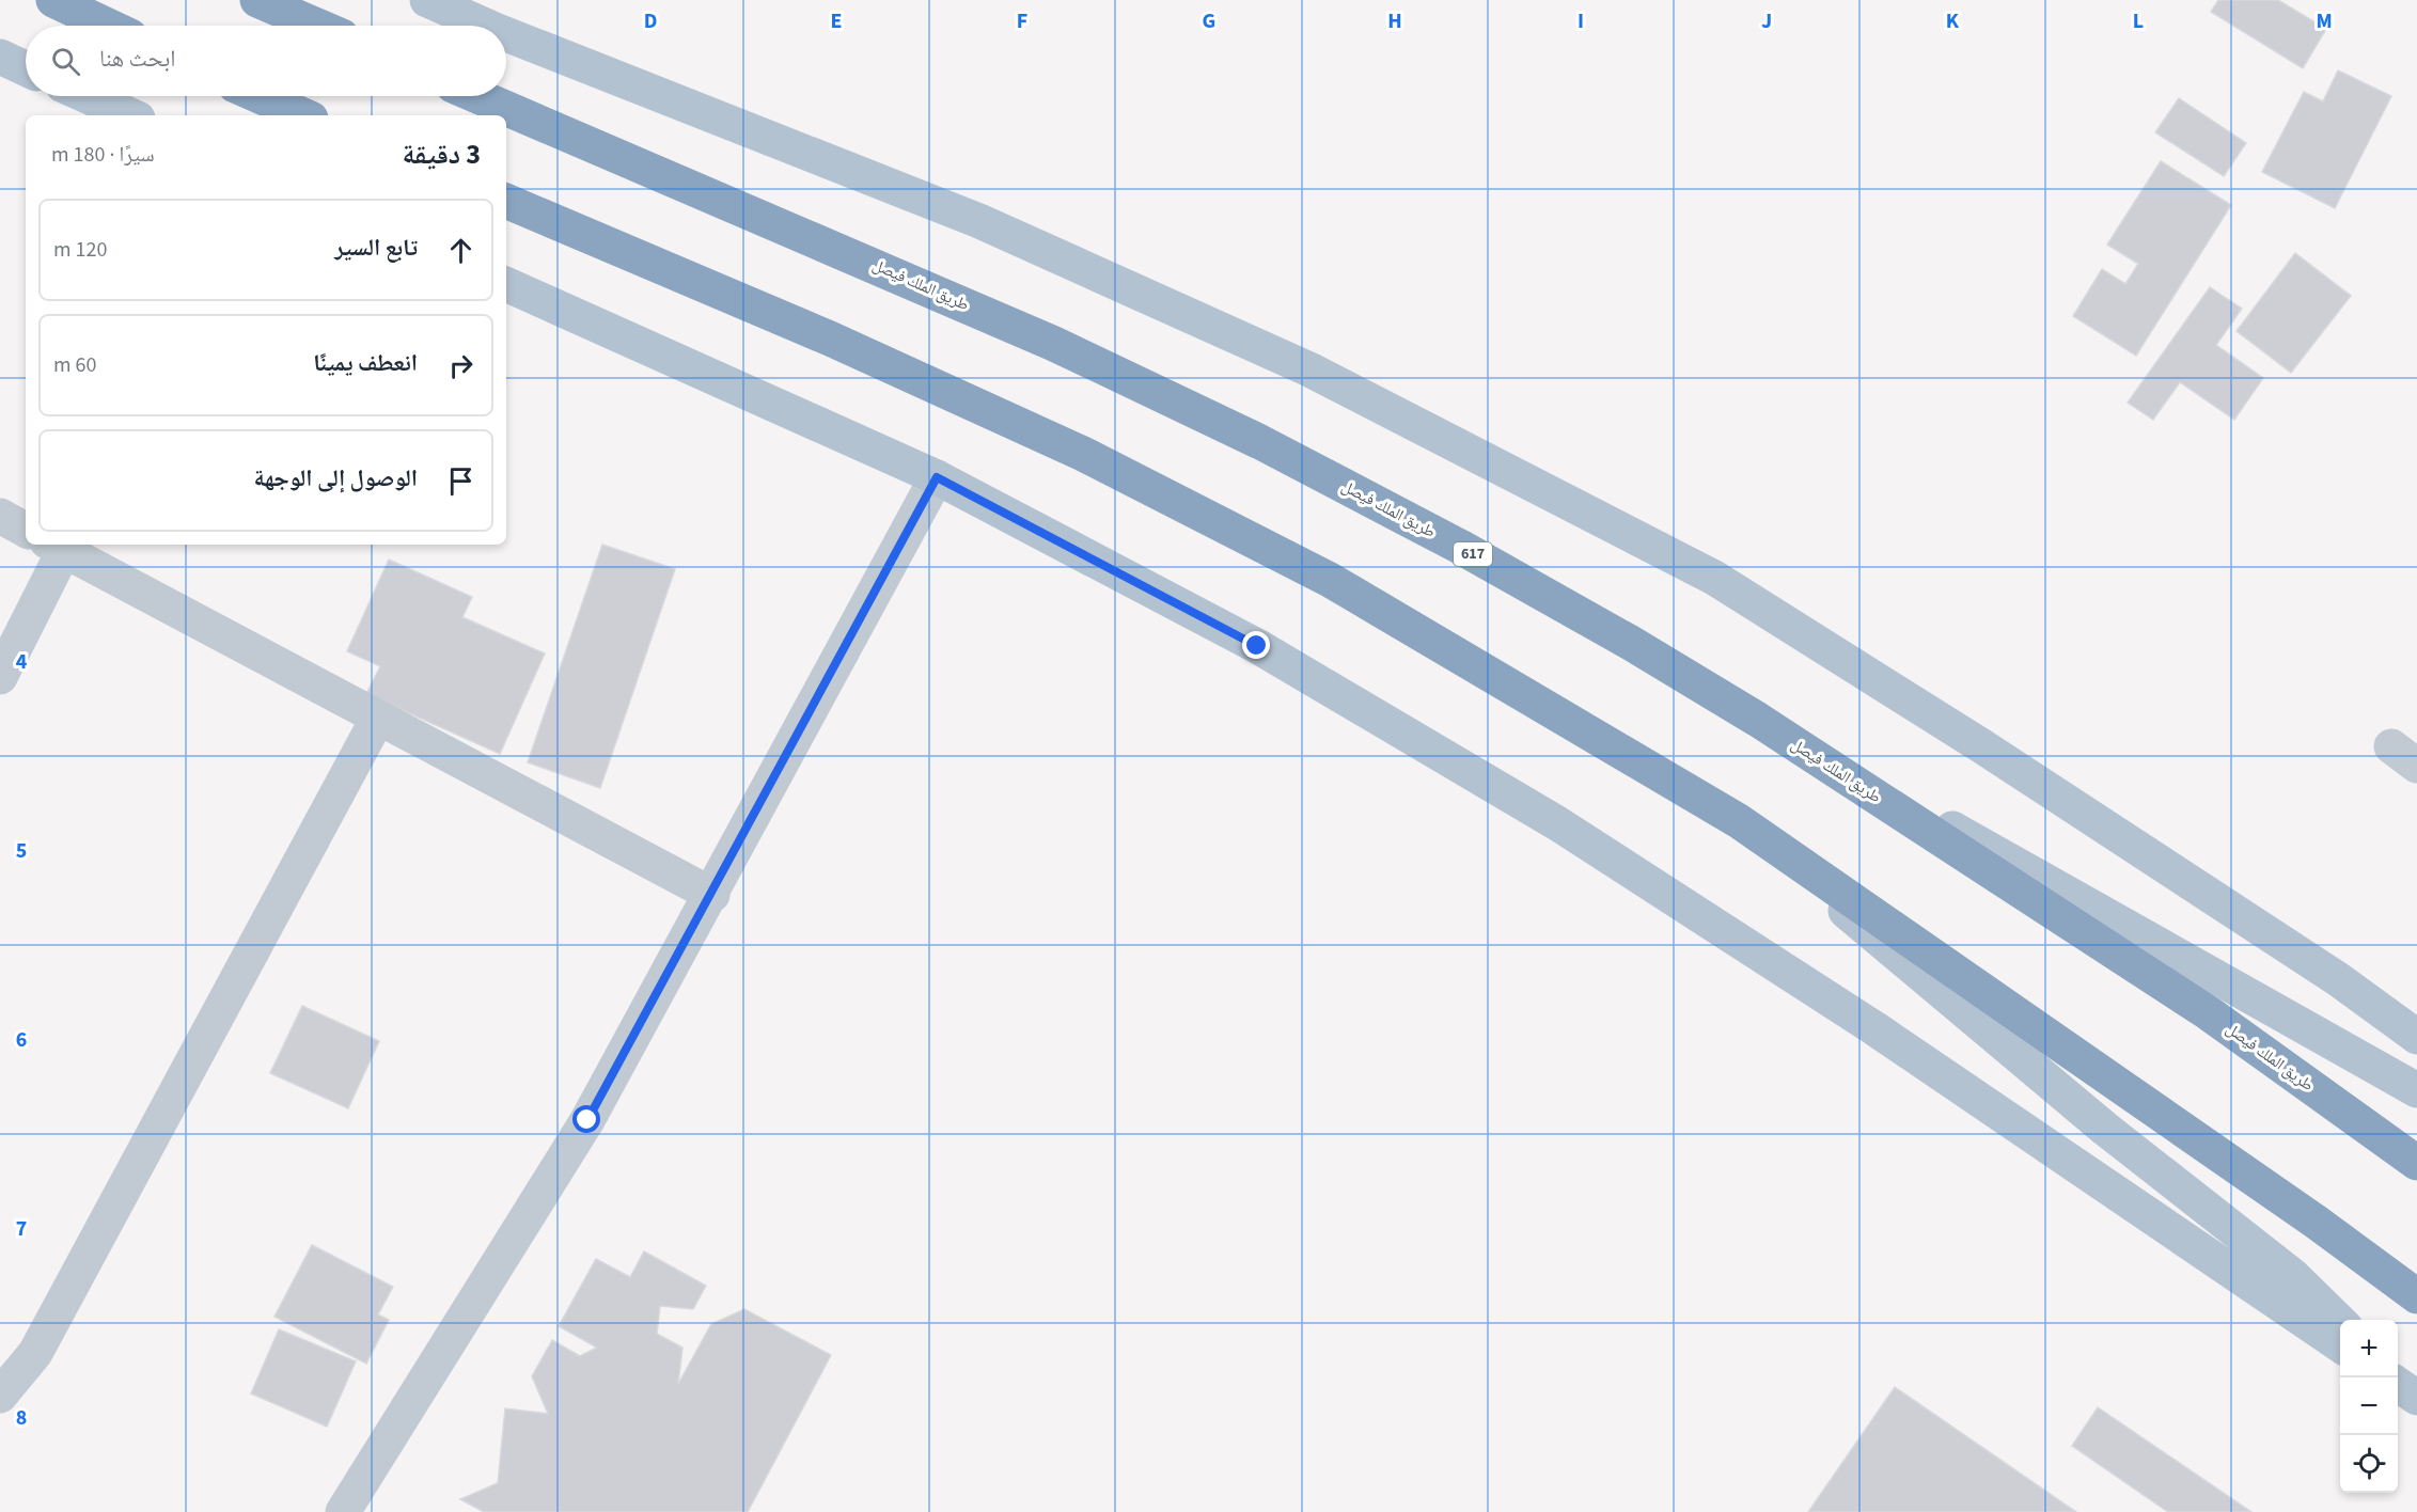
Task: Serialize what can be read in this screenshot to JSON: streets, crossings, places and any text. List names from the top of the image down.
{
  "streets": {
    "highway": ["طريق الملك فيصل", "617"]
  },
  "page": {
    "search": "ابحث هنا",
    "heading": ["3 دقيقة", "سيرًا · 180 m"],
    "list": [
      ["تابع السير", "120 m"],
      ["انعطف يمينًا", "60 m"],
      "الوصول إلى الوجهة"
    ],
    "map_buttons": ["+", "−"]
  },
  "grid": {
    "columns": [
      "D",
      "E",
      "F",
      "G",
      "H",
      "I",
      "J",
      "K",
      "L",
      "M"
    ],
    "rows": [
      "4",
      "5",
      "6",
      "7",
      "8"
    ]
  }
}
